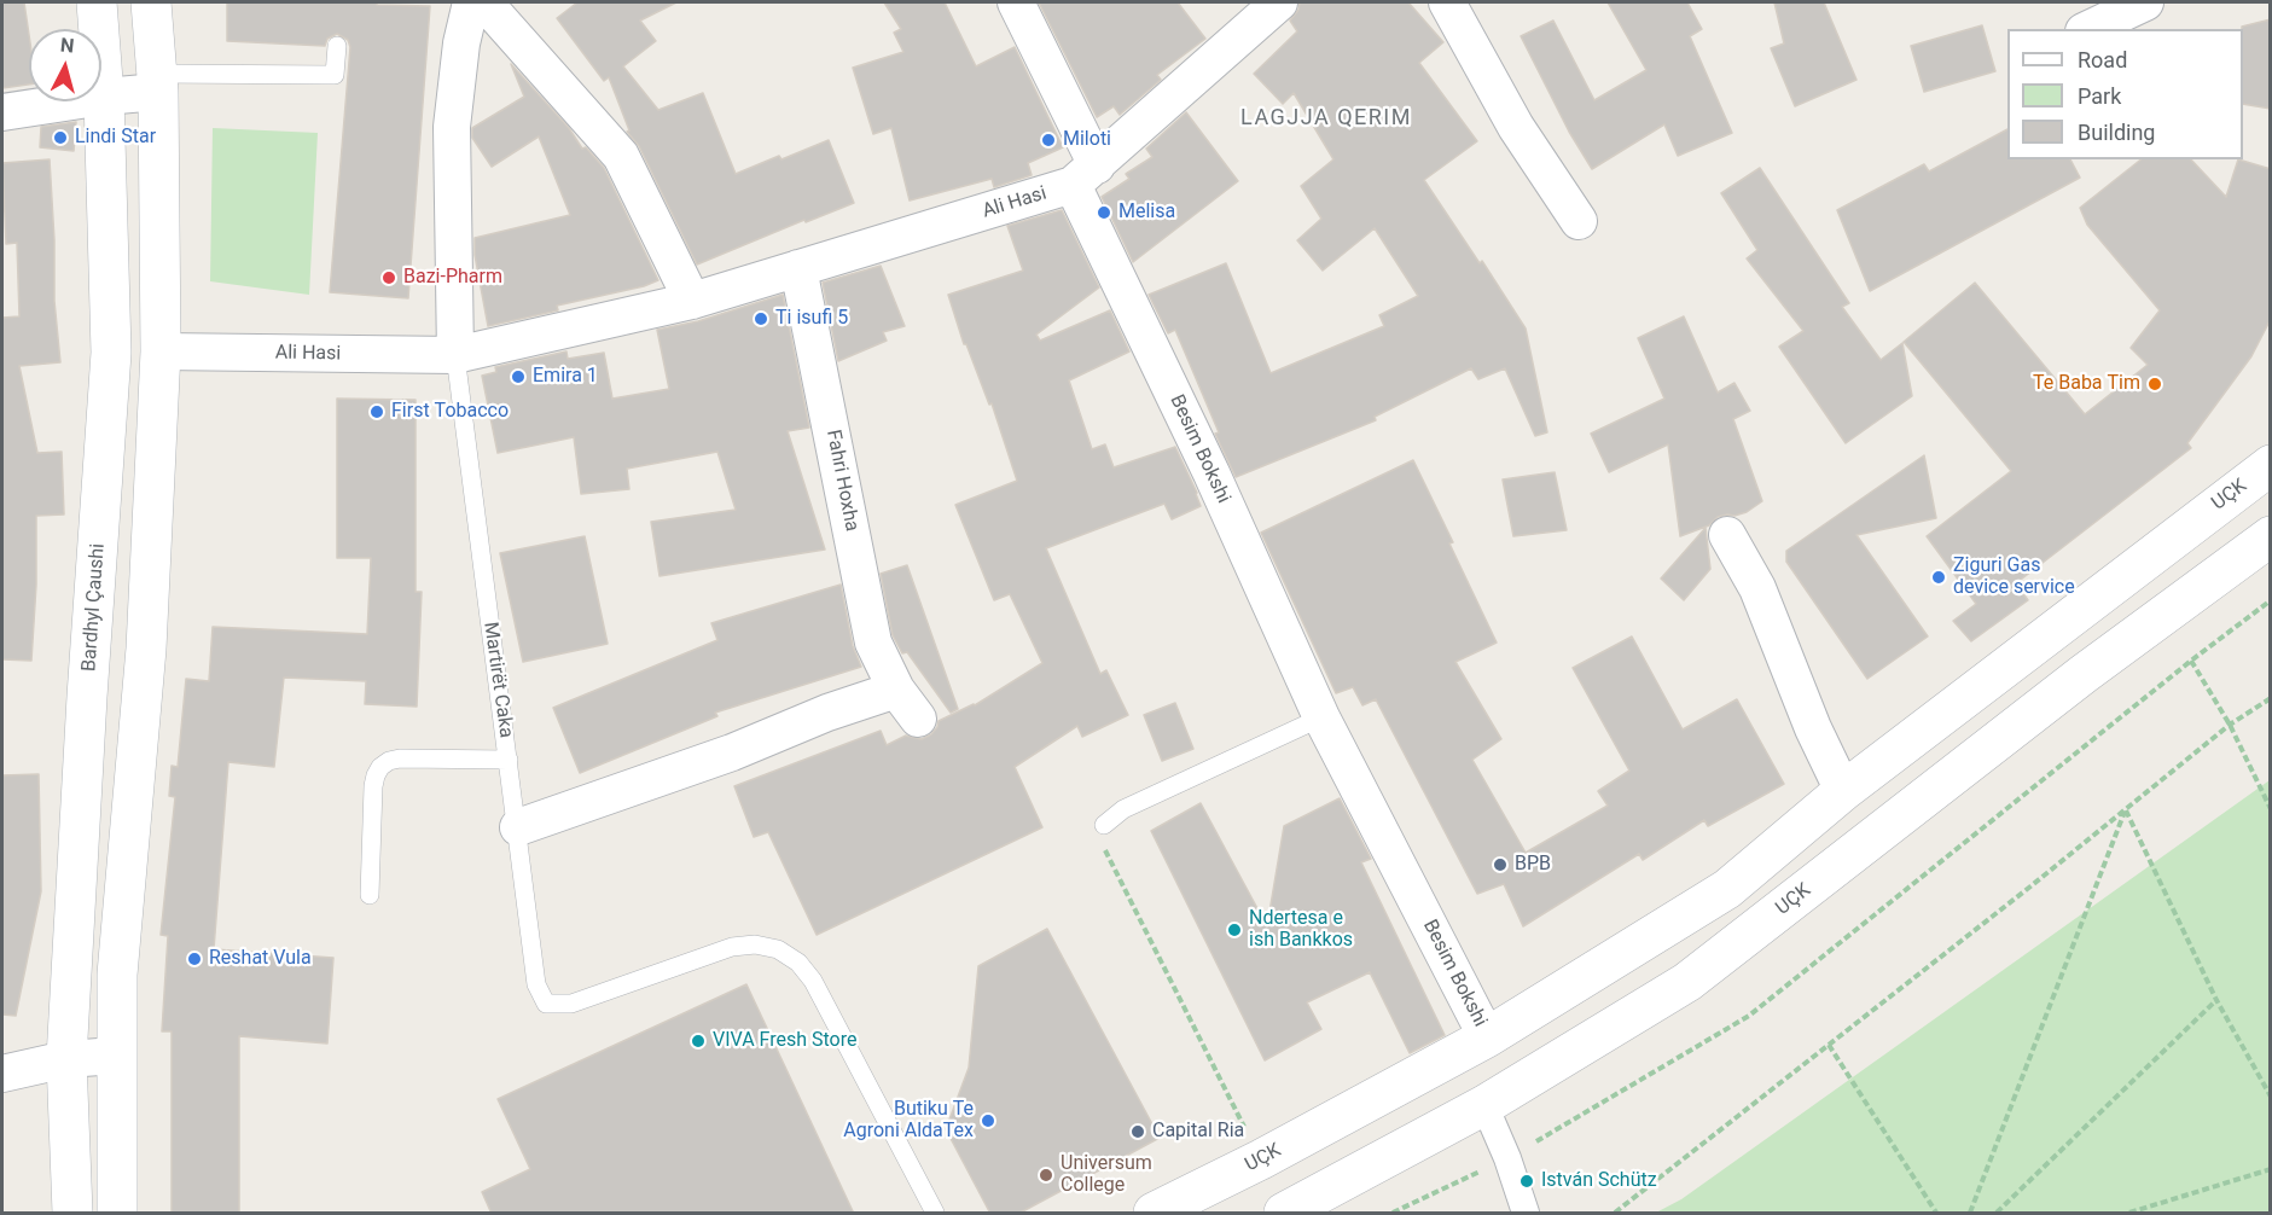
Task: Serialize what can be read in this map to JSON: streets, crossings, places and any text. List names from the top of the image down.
{
  "streets": {
    "street": [
      "Ali Hasi",
      "Besim Bokshi",
      "Fahri Hoxha",
      "UÇK",
      "Bardhyl Çaushi"
    ],
    "lane": ["Martirët Caka"]
  },
  "crossings": [
    ["Ali Hasi", "Besim Bokshi"],
    ["Ali Hasi", "Fahri Hoxha"],
    ["Ali Hasi", "Martirët Caka"],
    ["Besim Bokshi", "UÇK"]
  ],
  "districts": ["LAGJJA QERIM"],
  "places": [
    "Lindi Star",
    "Miloti",
    "Melisa",
    "Bazi-Pharm",
    "Ti isufi 5",
    "Emira 1",
    "Te Baba Tim",
    "First Tobacco",
    "Ziguri Gas device service",
    "BPB",
    "Ndertesa e ish Bankkos",
    "Reshat Vula",
    "VIVA Fresh Store",
    "Butiku Te Agroni AldaTex",
    "Capital Ria",
    "Universum College",
    "István Schütz"
  ],
  "legend": ["Road", "Park", "Building"],
  "north": "top"
}
